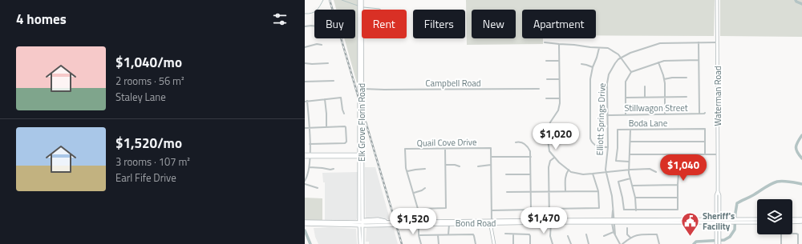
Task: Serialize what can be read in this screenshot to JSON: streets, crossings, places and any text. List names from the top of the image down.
{
  "streets": {
    "main road": ["Waterman Road", "Elk Grove Florin Road", "Bond Road"],
    "street": [
      "Campbell Road",
      "Stillwagon Street",
      "Elliott Springs Drive",
      "Boda Lane",
      "Quail Cove Drive"
    ]
  },
  "crossings": [
    ["Campbell Road", "Elk Grove Florin Road"],
    ["Waterman Road", "Elliott Springs Drive"],
    ["Waterman Road", "Bond Road"],
    ["Stillwagon Street", "Elliott Springs Drive"],
    ["Elliott Springs Drive", "Bond Road"],
    ["Elk Grove Florin Road", "Bond Road"],
    ["Quail Cove Drive", "Bond Road"]
  ],
  "places": {
    "public building": ["Sheriff's Facility"]
  },
  "page": {
    "heading": "4 homes",
    "chip": [
      "Buy",
      "Rent",
      "Filters",
      "New",
      "Apartment"
    ],
    "list": [
      {
        "name": "$1,040/mo",
        "note": "2 rooms · 56 m² · Staley Lane"
      },
      {
        "name": "$1,520/mo",
        "note": "3 rooms · 107 m² · Earl Fife Drive"
      }
    ],
    "price": [
      "$1,020",
      "$1,040",
      "$1,470",
      "$1,520"
    ]
  }
}
